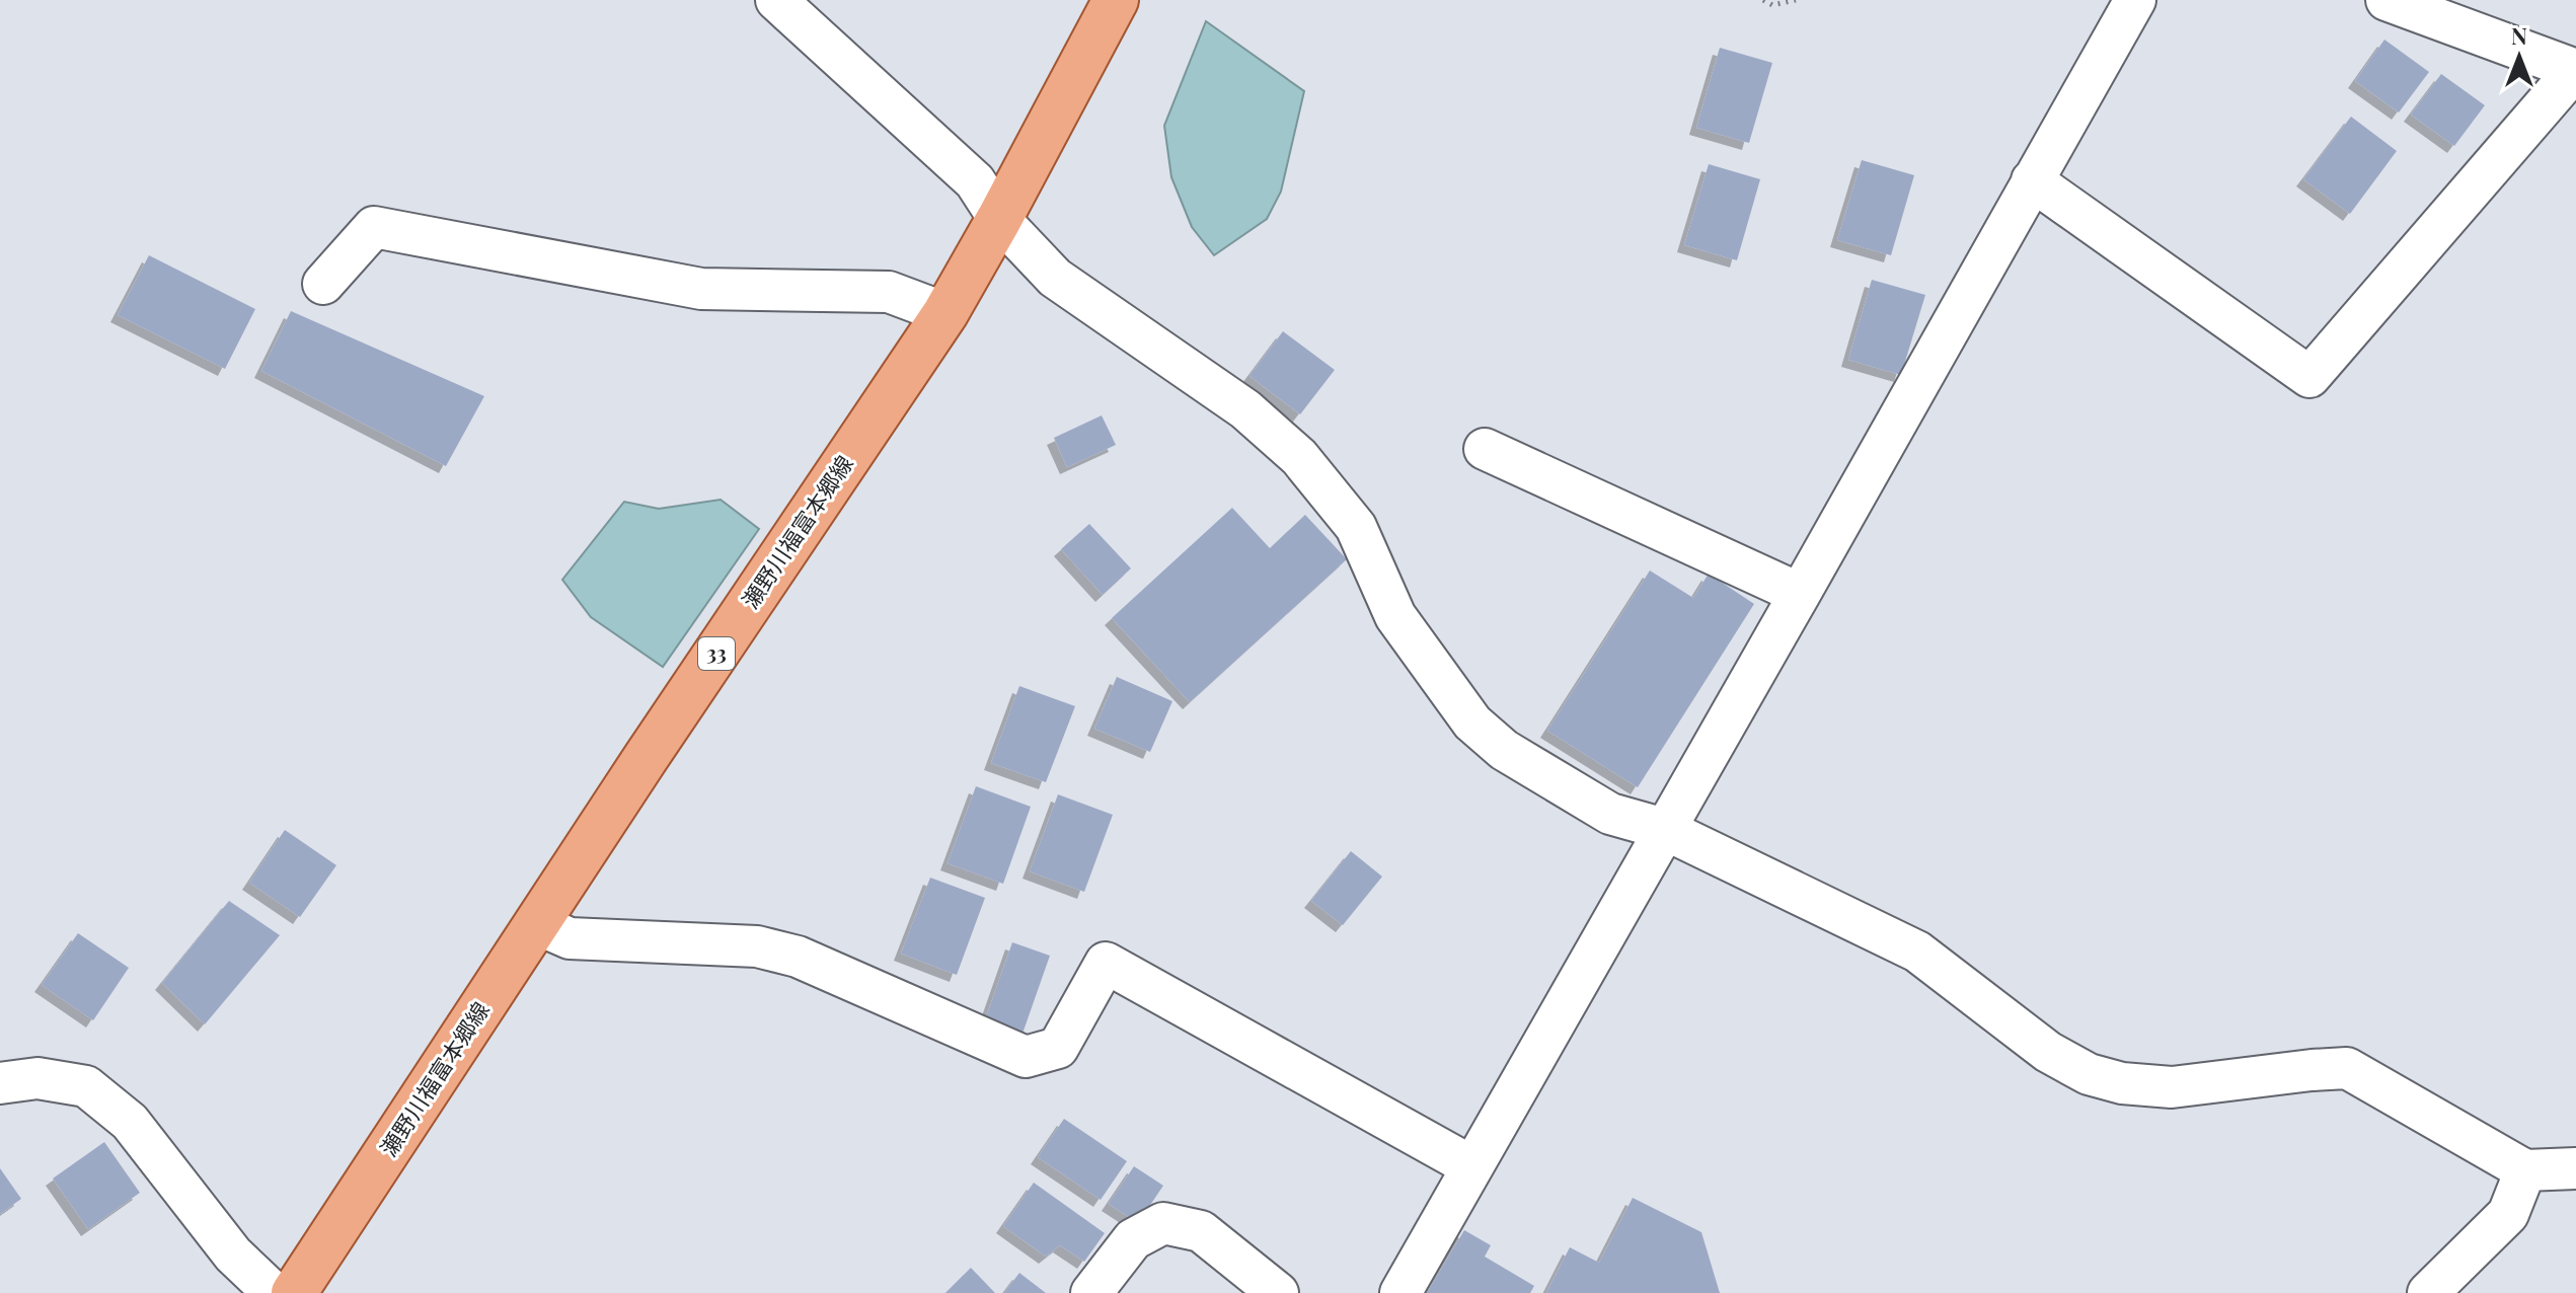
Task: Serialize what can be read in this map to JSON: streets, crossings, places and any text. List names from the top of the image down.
{
  "streets": {
    "main road": ["瀬野川福富本郷線", "33"]
  },
  "north": "top"
}
